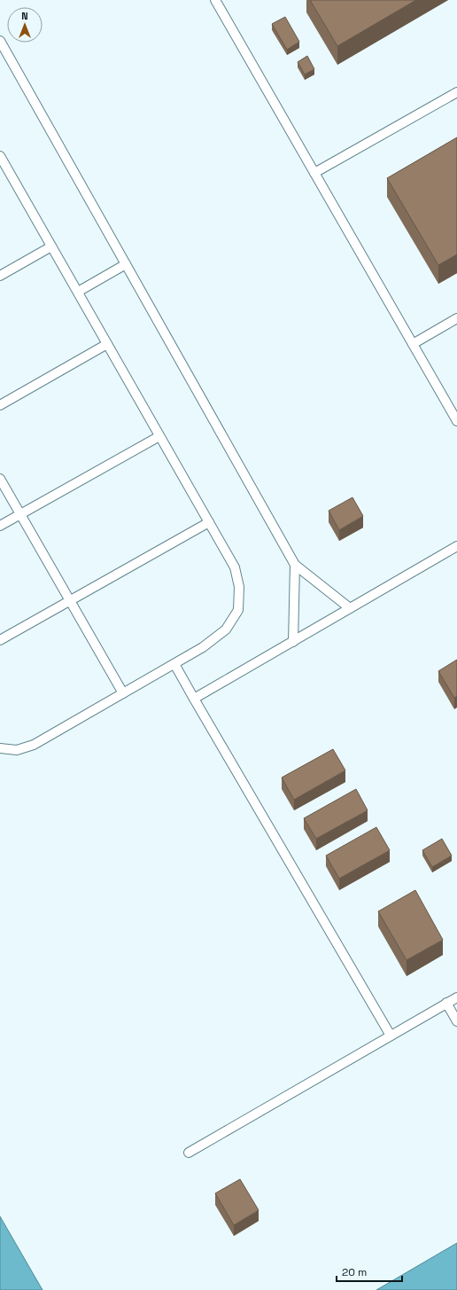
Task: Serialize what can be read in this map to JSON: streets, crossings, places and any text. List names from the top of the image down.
{
  "scale_bar": "20 m",
  "north": "top"
}
